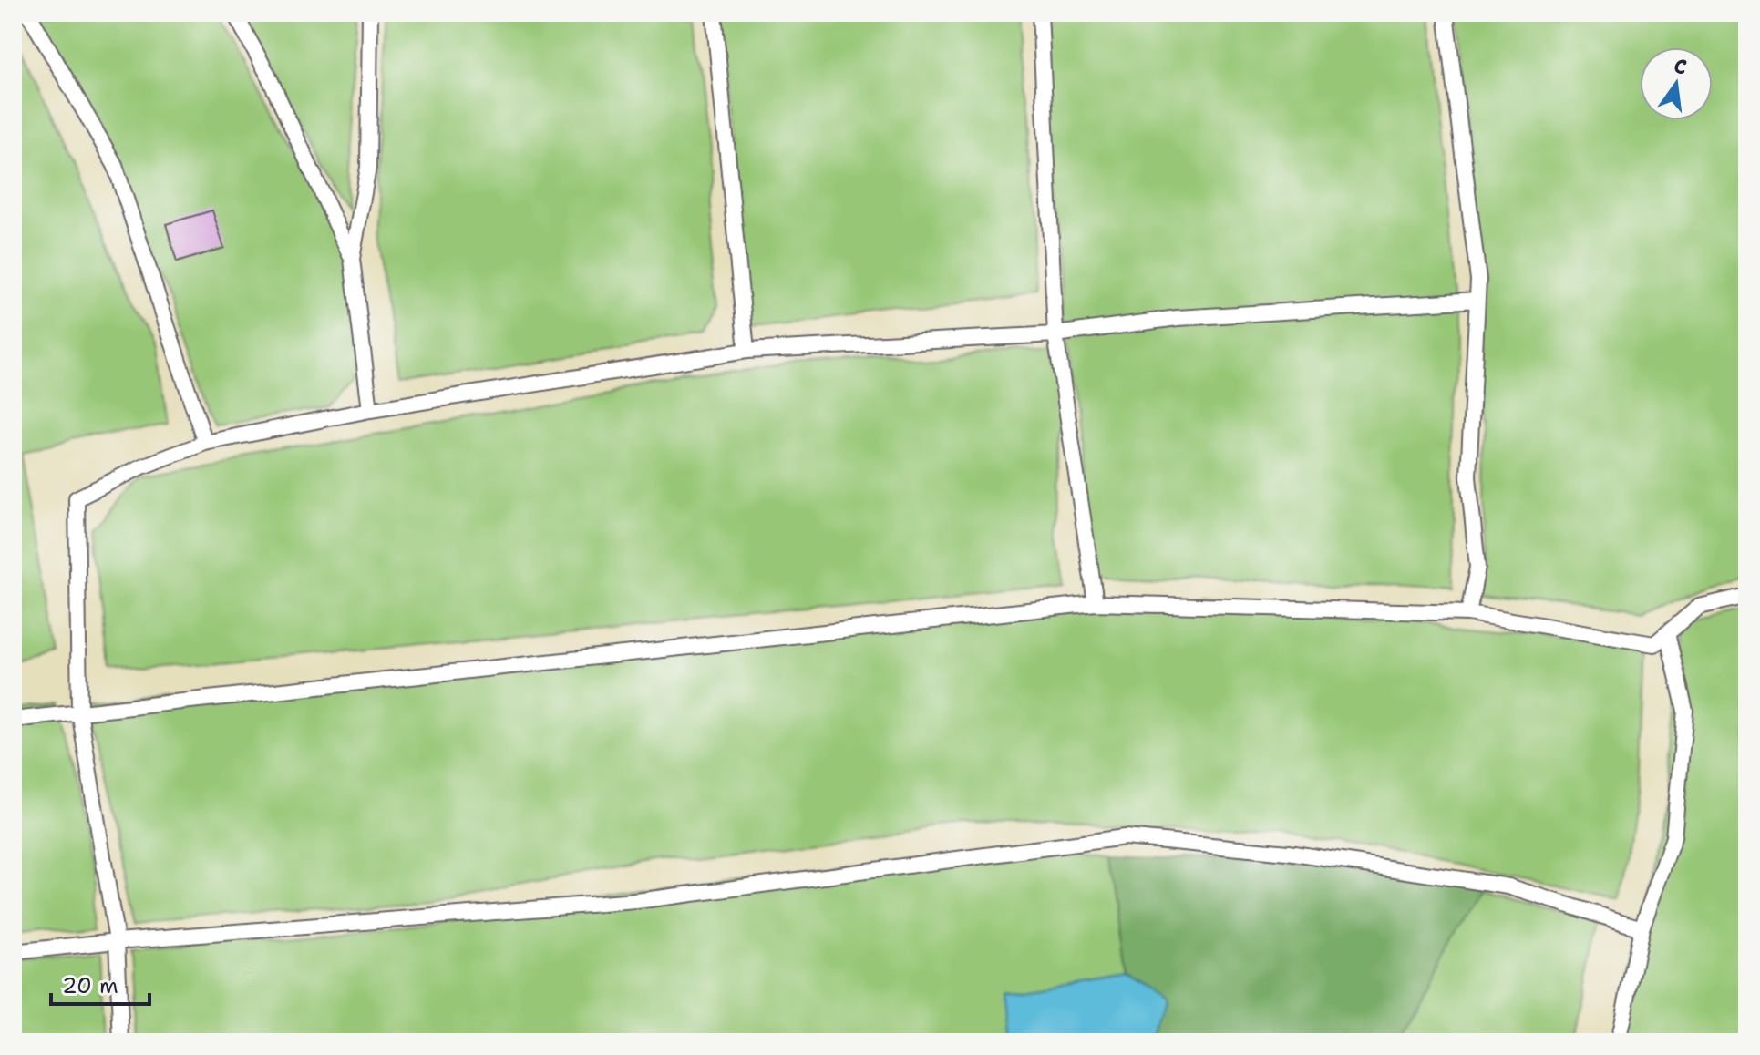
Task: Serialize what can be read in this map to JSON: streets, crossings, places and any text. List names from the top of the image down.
{
  "scale_bar": "20 m",
  "north": "top"
}
